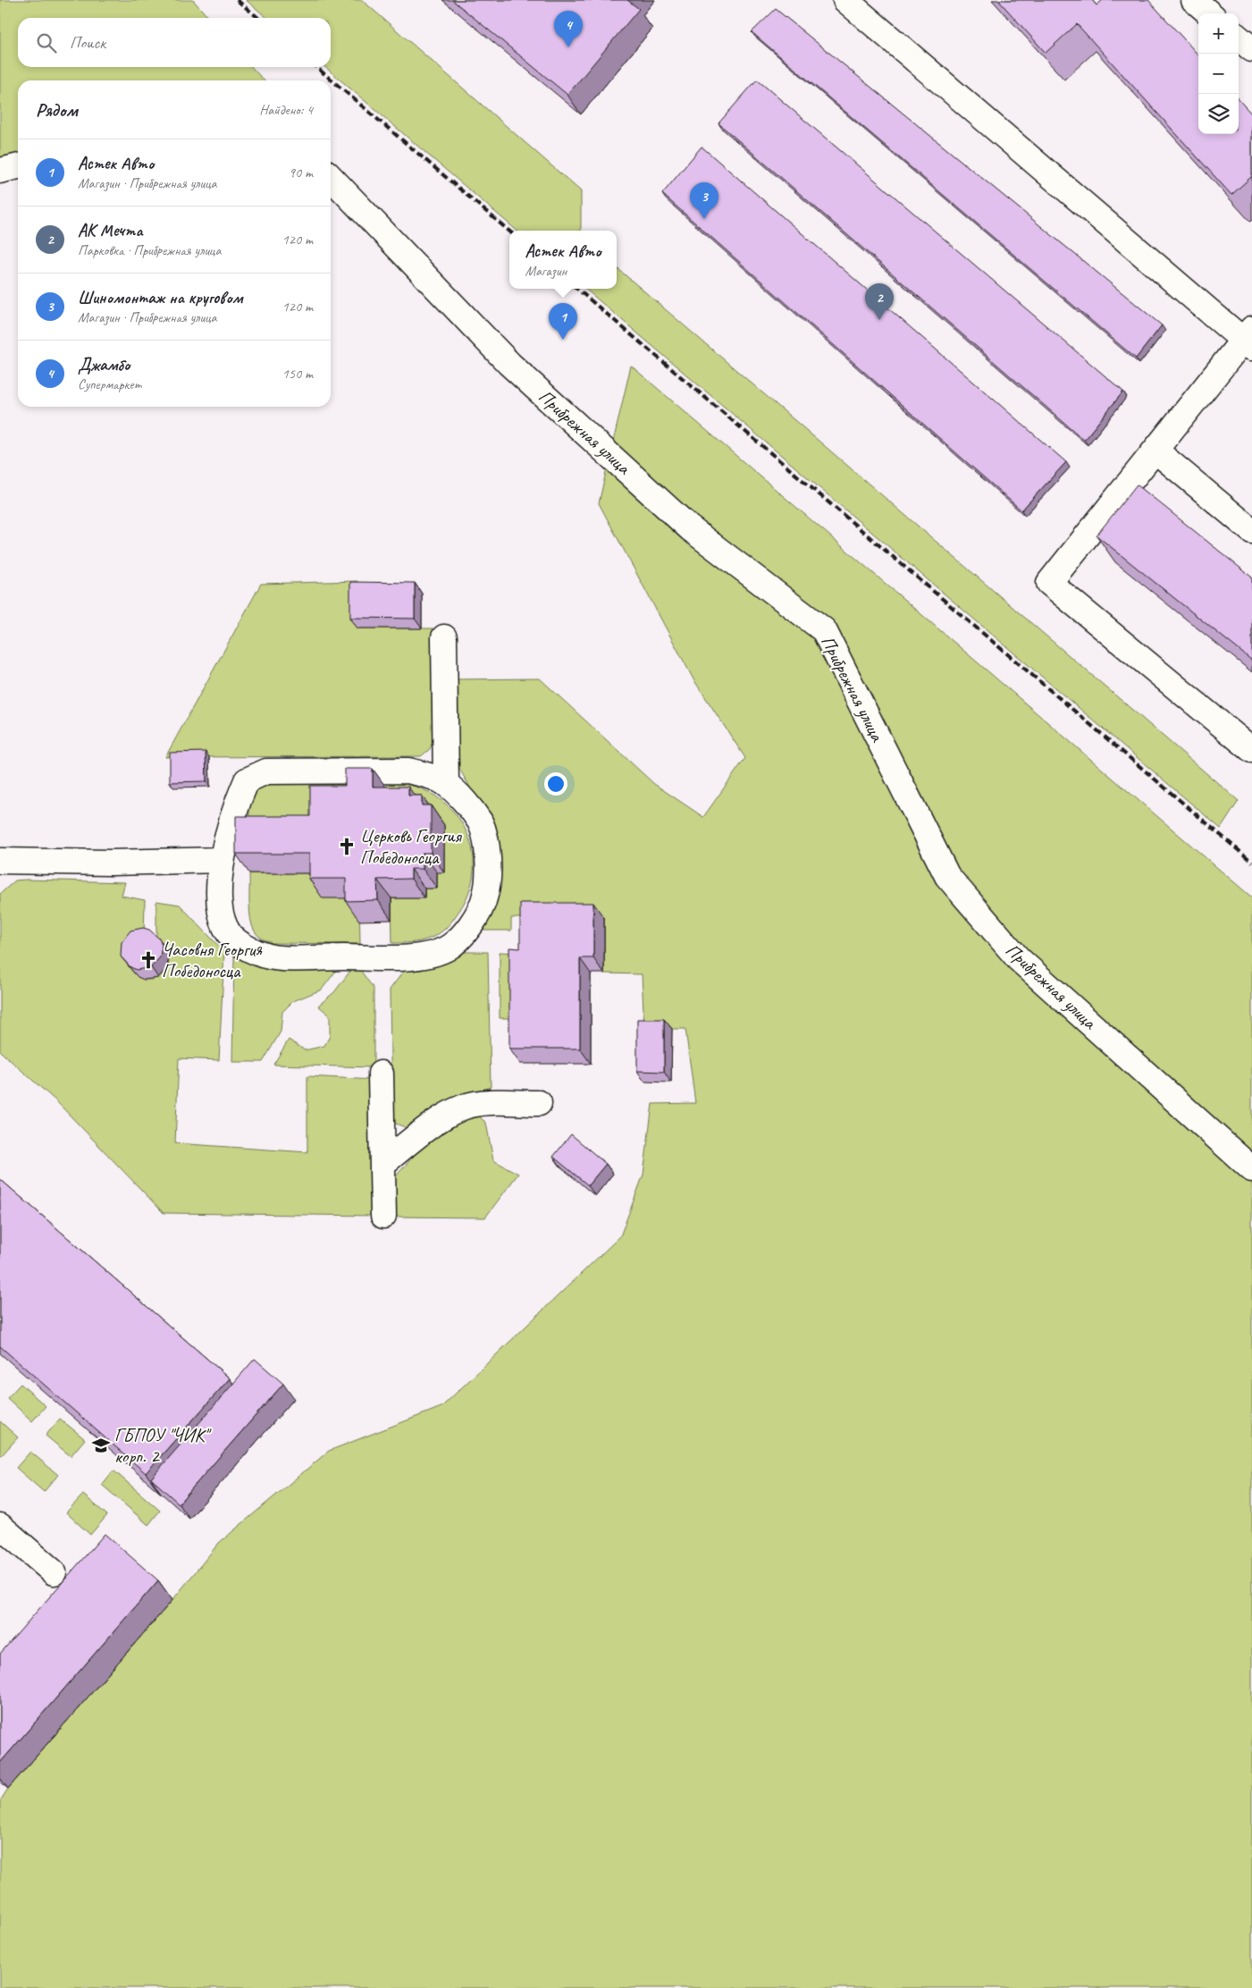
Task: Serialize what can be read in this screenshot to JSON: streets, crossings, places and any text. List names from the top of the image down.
{
  "streets": {
    "street": ["Прибрежная улица"]
  },
  "places": {
    "church": ["Церковь Георгия Победоносца", "Часовня Георгия Победоносца"],
    "school or university": ["ГБПОУ \"ЧИК\" корп. 2"]
  },
  "page": {
    "pins": [
      "4",
      "3",
      "2",
      "1"
    ],
    "map_buttons": ["+", "−"],
    "search": "Поиск",
    "heading": ["Рядом", "Найдено: 4"],
    "list": [
      {
        "mark": "1",
        "name": "Астек Авто",
        "note": "Магазин · Прибрежная улица",
        "value": "90 m"
      },
      {
        "mark": "2",
        "name": "АК Мечта",
        "note": "Парковка · Прибрежная улица",
        "value": "120 m"
      },
      {
        "mark": "3",
        "name": "Шиномонтаж на круговом",
        "note": "Магазин · Прибрежная улица",
        "value": "120 m"
      },
      {
        "mark": "4",
        "name": "Джамбо",
        "note": "Супермаркет",
        "value": "150 m"
      }
    ],
    "popup": ["Астек Авто", "Магазин"]
  }
}
